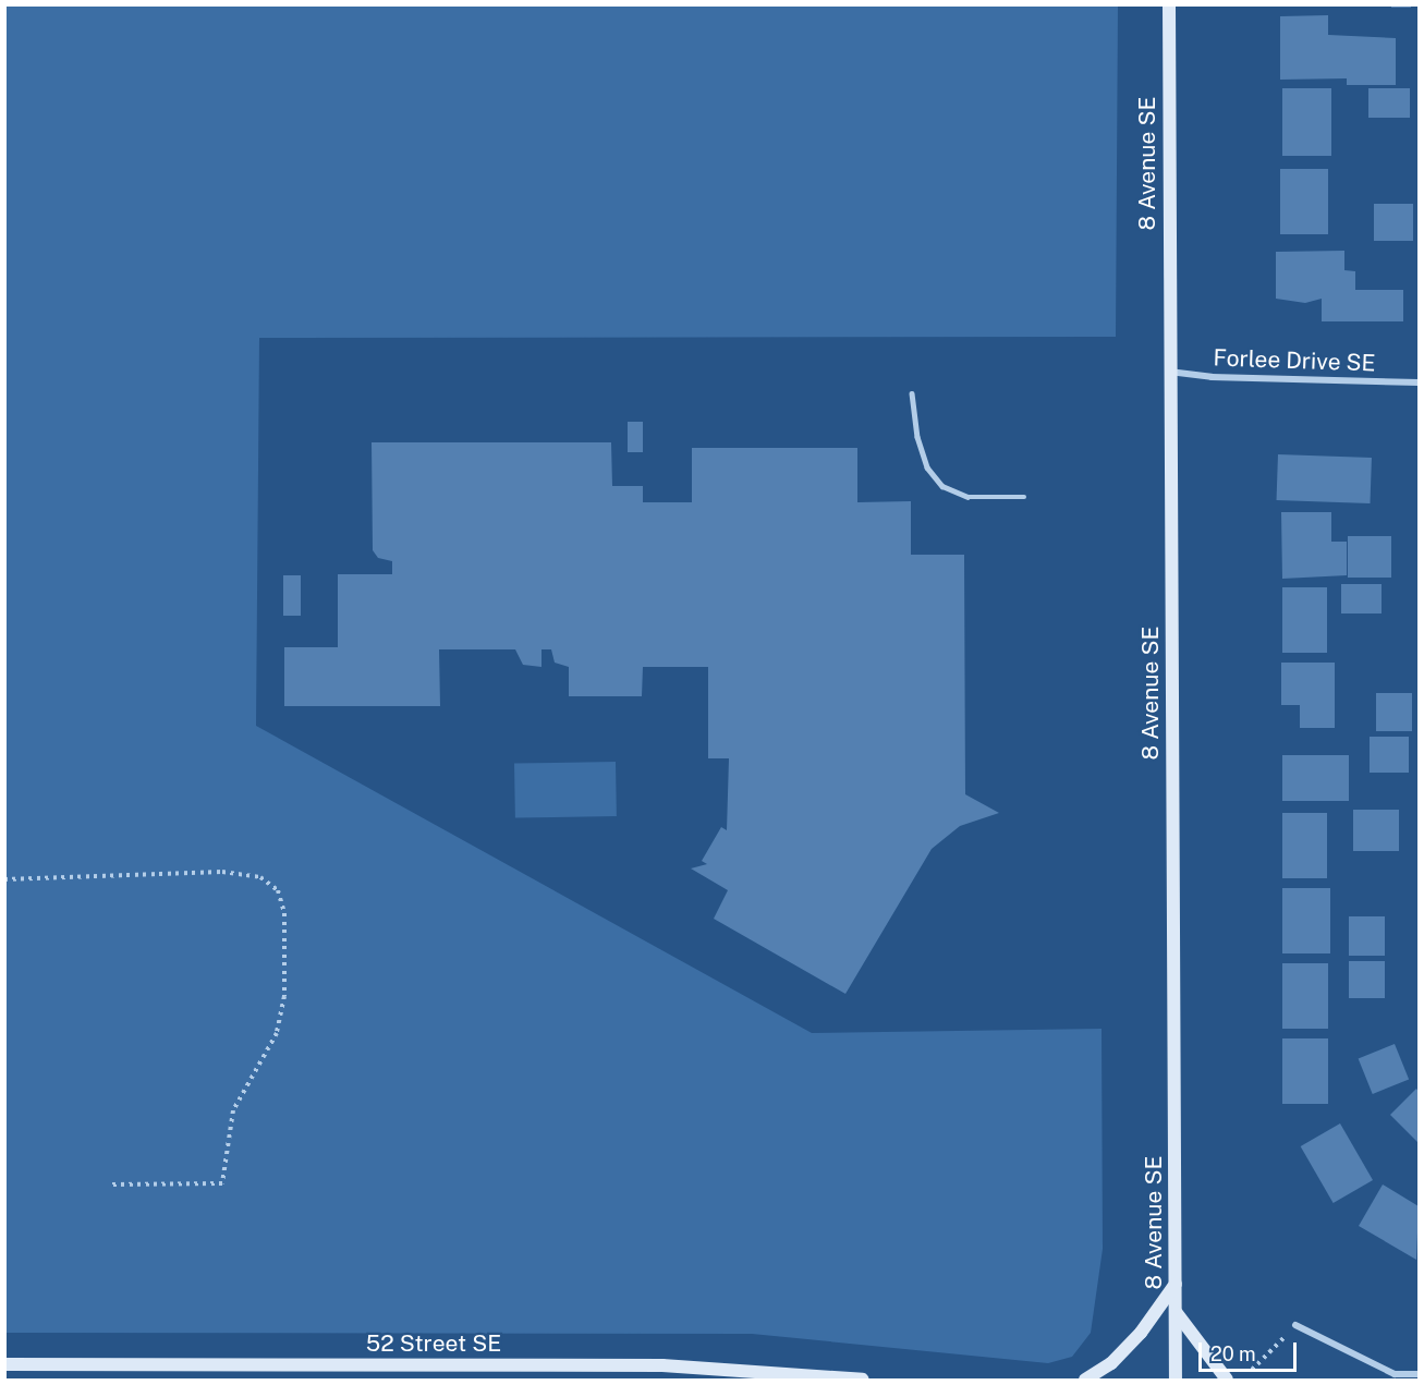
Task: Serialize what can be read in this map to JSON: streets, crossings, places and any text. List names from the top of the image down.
{
  "streets": {
    "street": ["8 Avenue SE", "Forlee Drive SE", "52 Street SE"]
  },
  "crossings": [
    ["8 Avenue SE", "Forlee Drive SE"]
  ],
  "scale_bar": "20 m"
}
